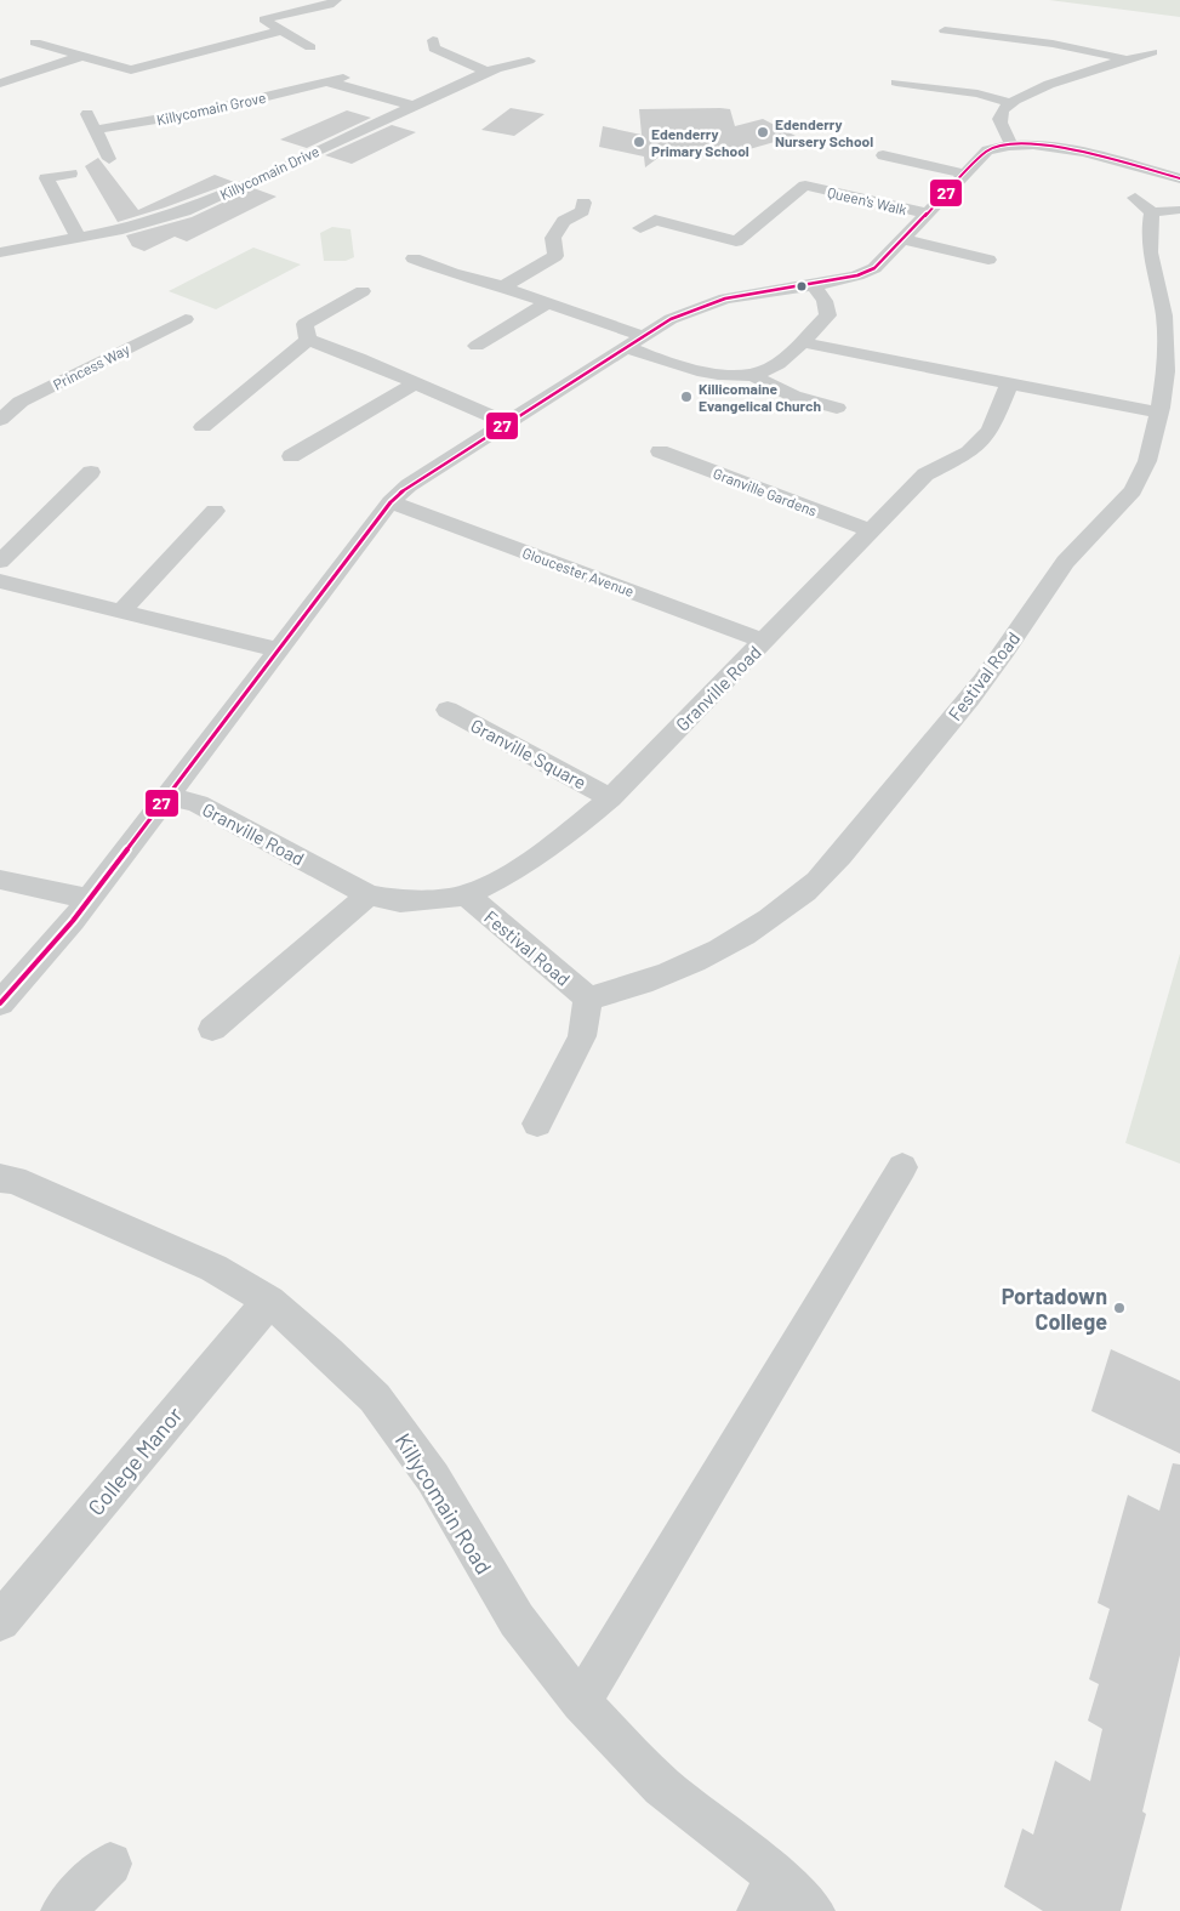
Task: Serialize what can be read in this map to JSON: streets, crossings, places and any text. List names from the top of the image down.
{
  "streets": {
    "street": [
      "Killycomain Grove",
      "Killycomain Drive",
      "Queen's Walk",
      "Princess Way",
      "Granville Gardens",
      "Gloucester Avenue",
      "Festival Road",
      "Granville Road",
      "Granville Square",
      "College Manor",
      "Killycomain Road"
    ]
  },
  "crossings": [
    ["Killycomain Grove", "Killycomain Drive"],
    ["Granville Gardens", "Granville Road"],
    ["Gloucester Avenue", "Granville Road"],
    ["Festival Road", "Granville Road"],
    ["Granville Road", "Granville Square"],
    ["College Manor", "Killycomain Road"]
  ],
  "places": [
    "Edenderry Nursery School",
    "Edenderry Primary School",
    "Killicomaine Evangelical Church",
    "Portadown College"
  ],
  "lines": ["transit line 27"]
}
